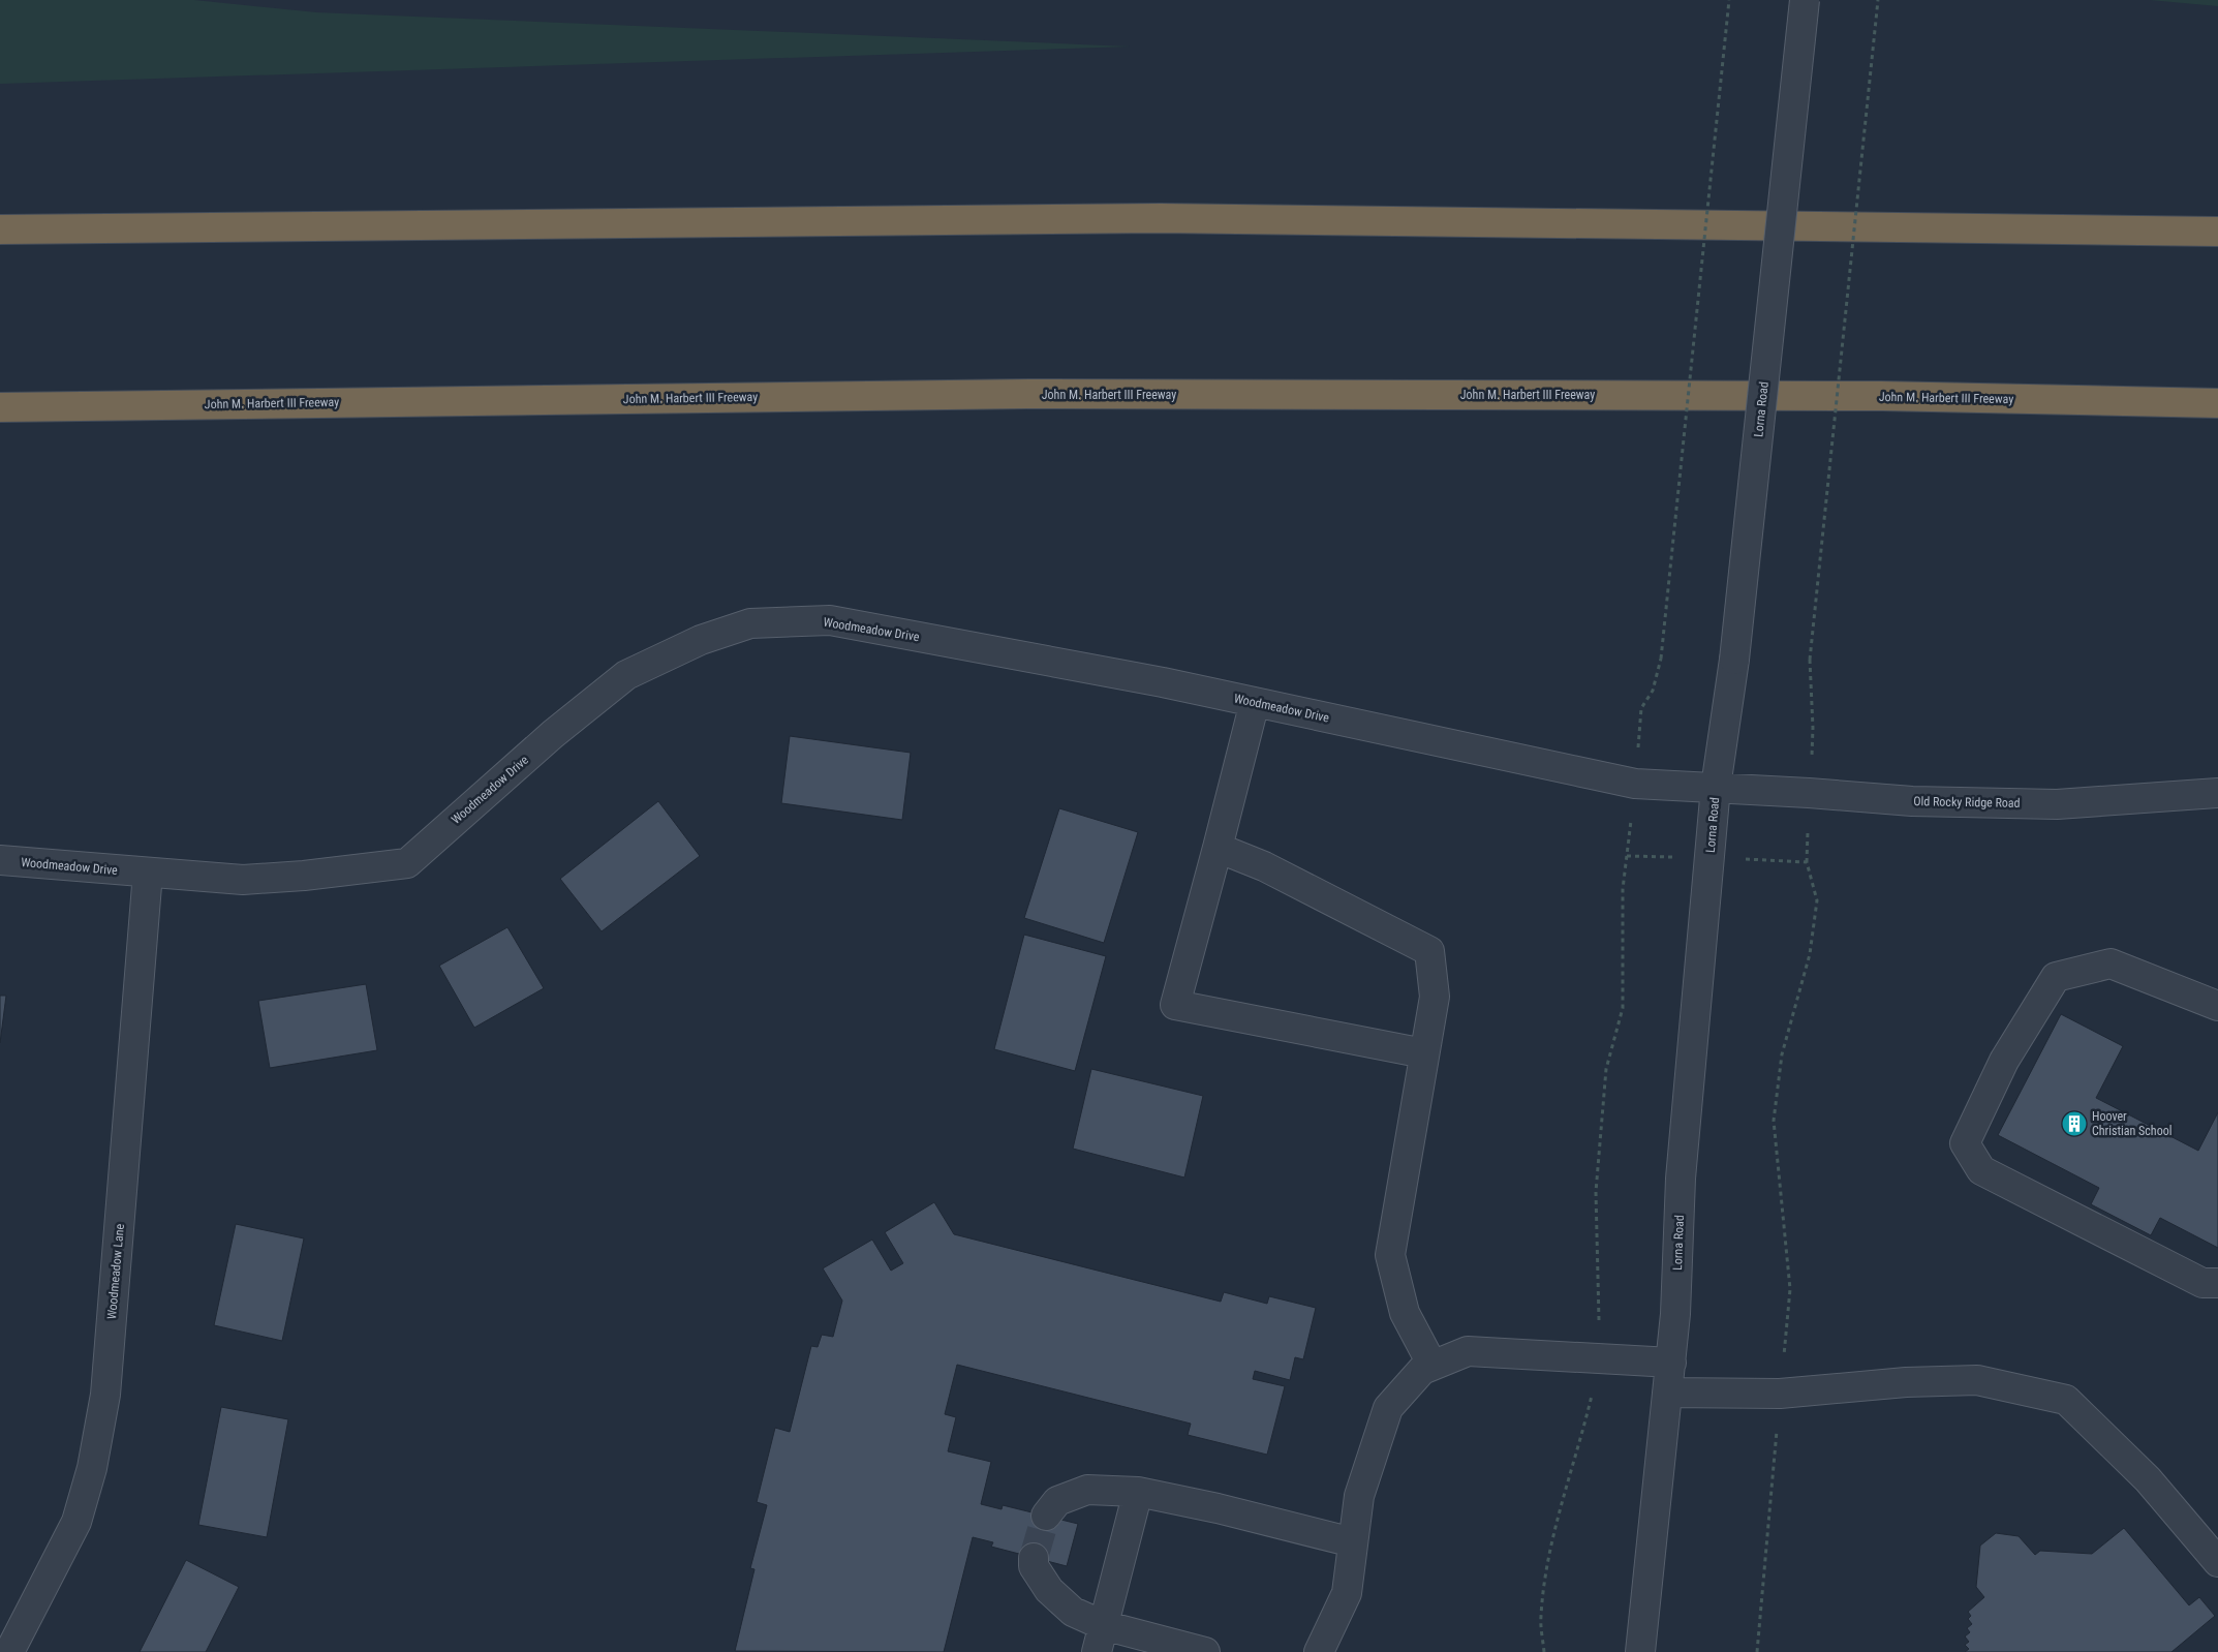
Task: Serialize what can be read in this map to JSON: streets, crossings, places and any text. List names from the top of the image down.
{
  "streets": {
    "highway": ["John M. Harbert III Freeway"],
    "street": [
      "Lorna Road",
      "Woodmeadow Drive",
      "Old Rocky Ridge Road",
      "Woodmeadow Lane"
    ]
  },
  "crossings": [
    ["Lorna Road", "Woodmeadow Drive"],
    ["Lorna Road", "Old Rocky Ridge Road"],
    ["Woodmeadow Drive", "Old Rocky Ridge Road"],
    ["Woodmeadow Drive", "Woodmeadow Lane"]
  ],
  "places": {
    "building": ["Hoover Christian School"]
  }
}
